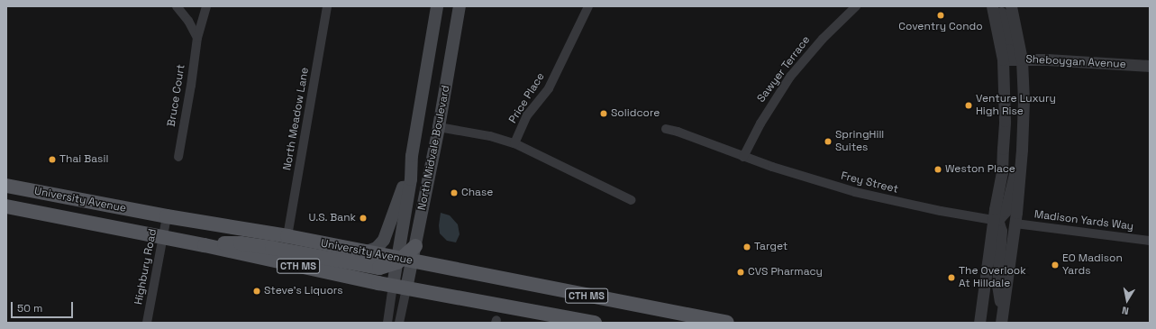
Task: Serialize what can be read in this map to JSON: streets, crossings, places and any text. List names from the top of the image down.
{
  "streets": {
    "main road": ["North Midvale Boulevard", "University Avenue", "CTH MS"],
    "street": [
      "Sheboygan Avenue",
      "Sawyer Terrace",
      "Bruce Court",
      "Price Place",
      "North Meadow Lane",
      "Frey Street",
      "Madison Yards Way",
      "Highbury Road"
    ]
  },
  "crossings": [
    ["Sawyer Terrace", "Frey Street"],
    ["North Meadow Lane", "University Avenue"],
    ["North Midvale Boulevard", "University Avenue"],
    ["University Avenue", "Highbury Road"]
  ],
  "places": [
    "Coventry Condo",
    "Venture Luxury High Rise",
    "Solidcore",
    "SpringHill Suites",
    "Thai Basil",
    "Weston Place",
    "Chase",
    "U.S. Bank",
    "Target",
    "EO Madison Yards",
    "CVS Pharmacy",
    "The Overlook At Hilldale",
    "Steve's Liquors"
  ],
  "scale_bar": "50 m",
  "north": "bottom"
}
